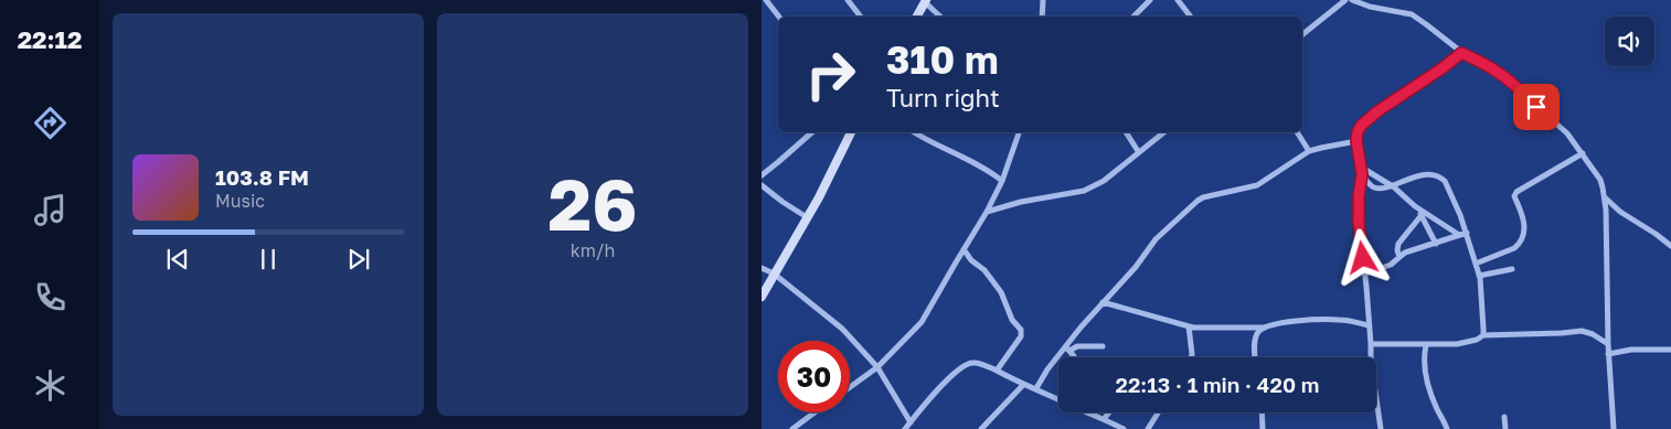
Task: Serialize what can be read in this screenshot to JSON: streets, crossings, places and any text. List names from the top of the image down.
{
  "page": {
    "tabs": "22:12",
    "tile": ["26", "km/h"],
    "turn": ["310 m", "Turn right"],
    "song": ["103.8 FM", "Music"],
    "limit": "30",
    "trip": "22:13 · 1 min · 420 m"
  }
}
